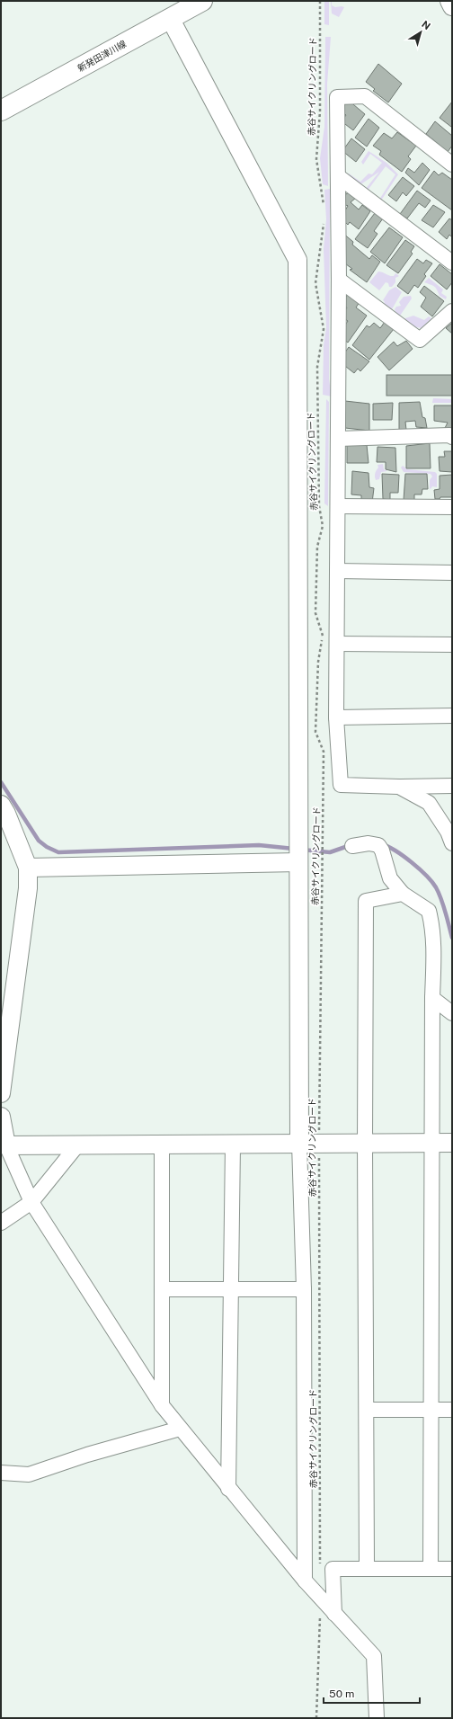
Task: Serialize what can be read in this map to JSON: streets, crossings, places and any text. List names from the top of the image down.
{
  "streets": {
    "main road": ["新発田津川線"],
    "path": ["赤谷サイクリングロード"]
  },
  "scale_bar": "50 m",
  "north": "top right"
}
